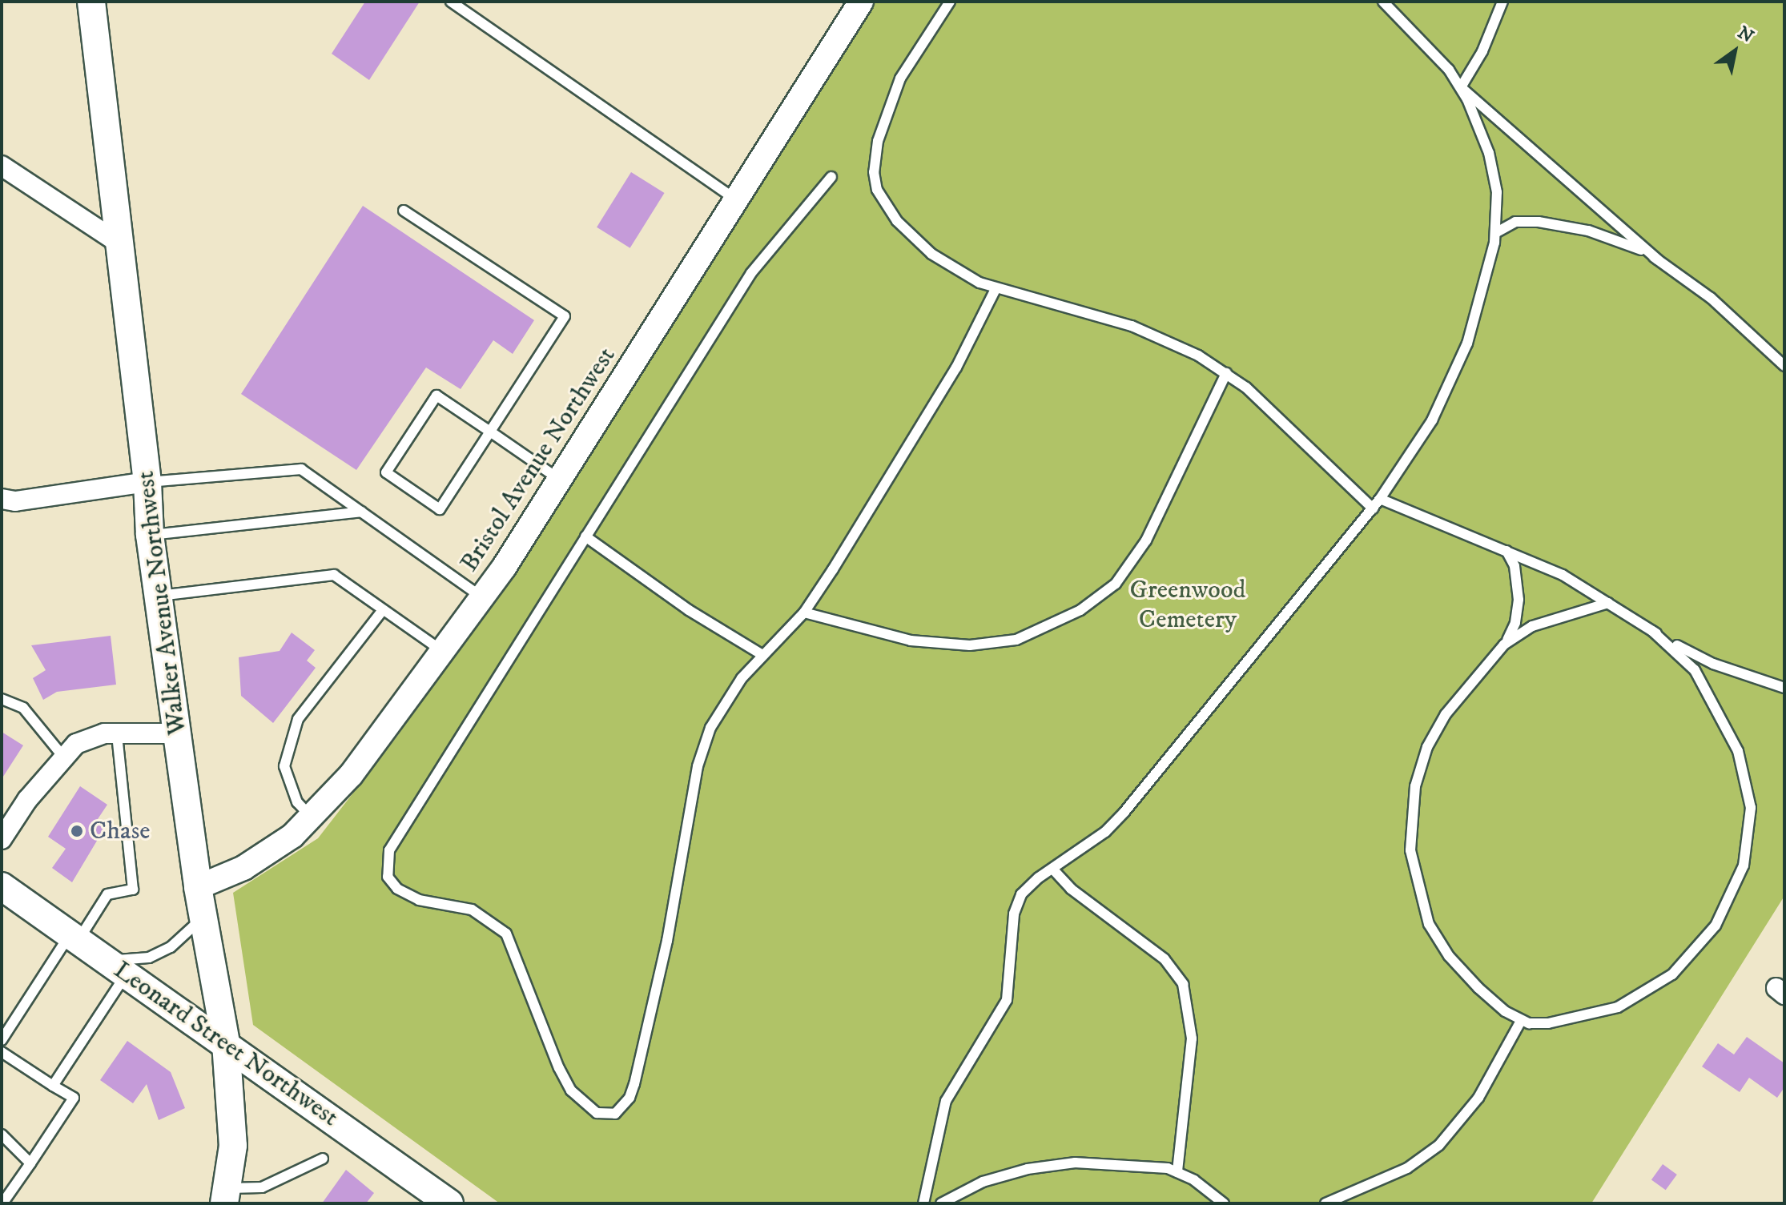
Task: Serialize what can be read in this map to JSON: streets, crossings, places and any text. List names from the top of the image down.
{
  "streets": {
    "main road": ["Walker Avenue Northwest", "Leonard Street Northwest"],
    "street": ["Bristol Avenue Northwest"]
  },
  "crossings": [
    ["Bristol Avenue Northwest", "Walker Avenue Northwest"],
    ["Walker Avenue Northwest", "Leonard Street Northwest"]
  ],
  "parks": ["Greenwood Cemetery"],
  "places": ["Chase"],
  "north": "top right"
}
